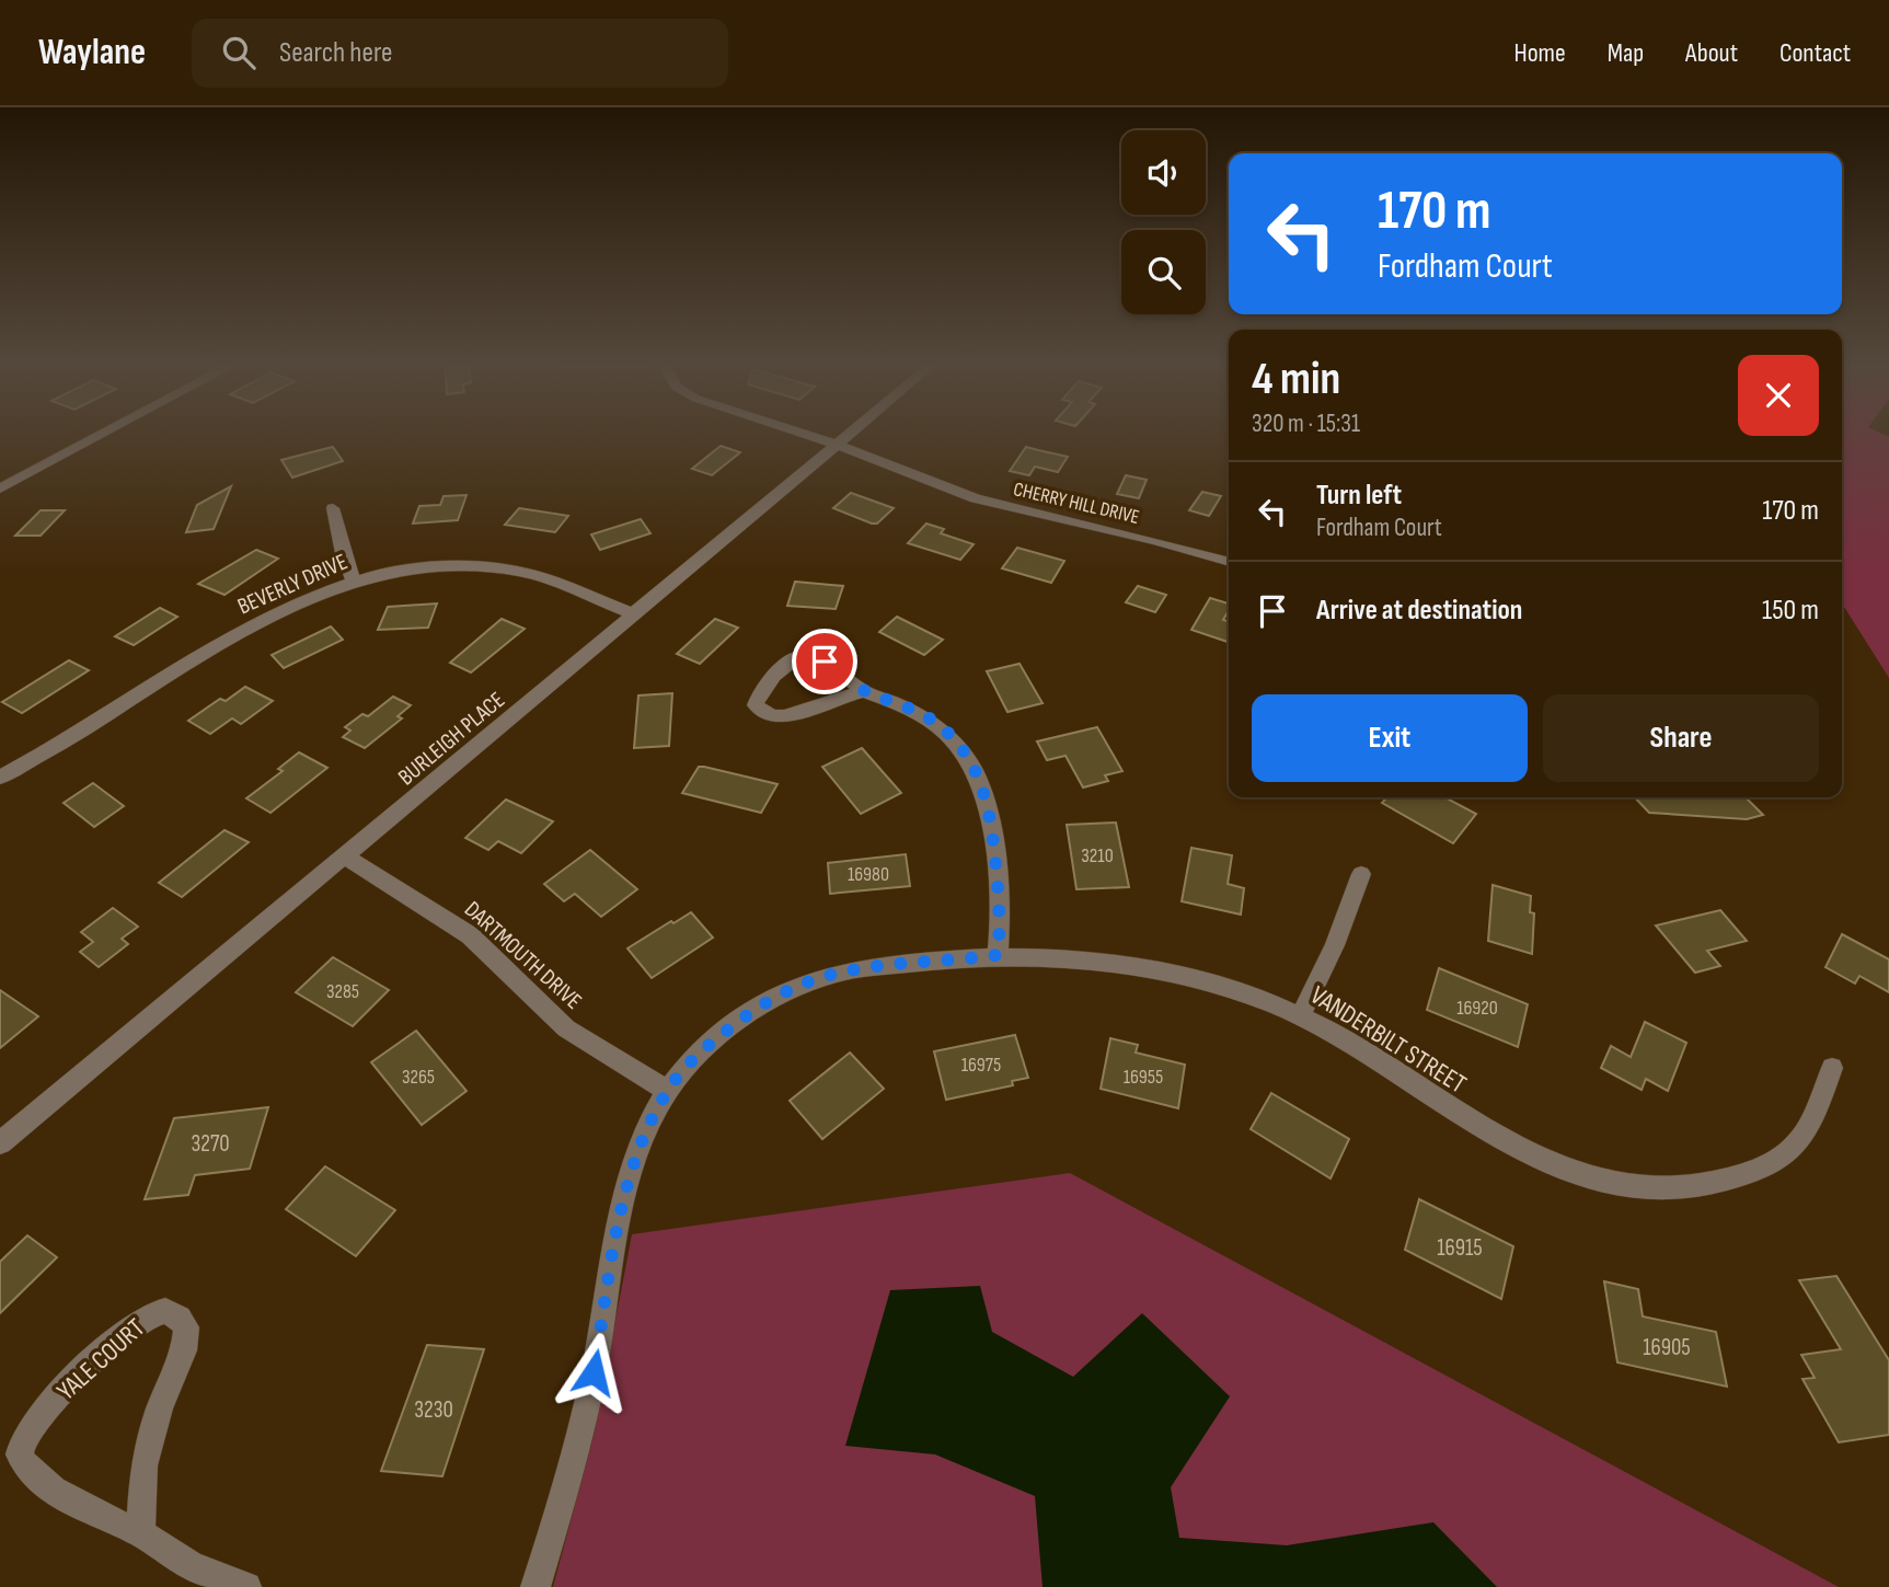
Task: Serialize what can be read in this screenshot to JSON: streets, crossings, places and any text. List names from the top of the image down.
{
  "streets": {
    "street": [
      "CHERRY HILL DRIVE",
      "BEVERLY DRIVE",
      "BURLEIGH PLACE",
      "DARTMOUTH DRIVE",
      "VANDERBILT STREET",
      "YALE COURT"
    ]
  },
  "crossings": [
    ["CHERRY HILL DRIVE", "BURLEIGH PLACE"],
    ["BEVERLY DRIVE", "BURLEIGH PLACE"],
    ["BURLEIGH PLACE", "DARTMOUTH DRIVE"],
    ["DARTMOUTH DRIVE", "VANDERBILT STREET"]
  ],
  "house_numbers": [
    "3210",
    "16980",
    "3285",
    "16920",
    "16975",
    "3265",
    "16955",
    "3270",
    "16915",
    "16905",
    "3230"
  ],
  "page": {
    "header": "Waylane",
    "search": "Search here",
    "nav": [
      "Home",
      "Map",
      "About",
      "Contact"
    ],
    "turn": ["170 m", "Fordham Court"],
    "heading": ["4 min", "320 m · 15:31"],
    "list": [
      {
        "name": "Turn left",
        "note": "Fordham Court",
        "value": "170 m"
      },
      {
        "name": "Arrive at destination",
        "value": "150 m"
      }
    ],
    "buttons": ["Exit", "Share"]
  }
}
